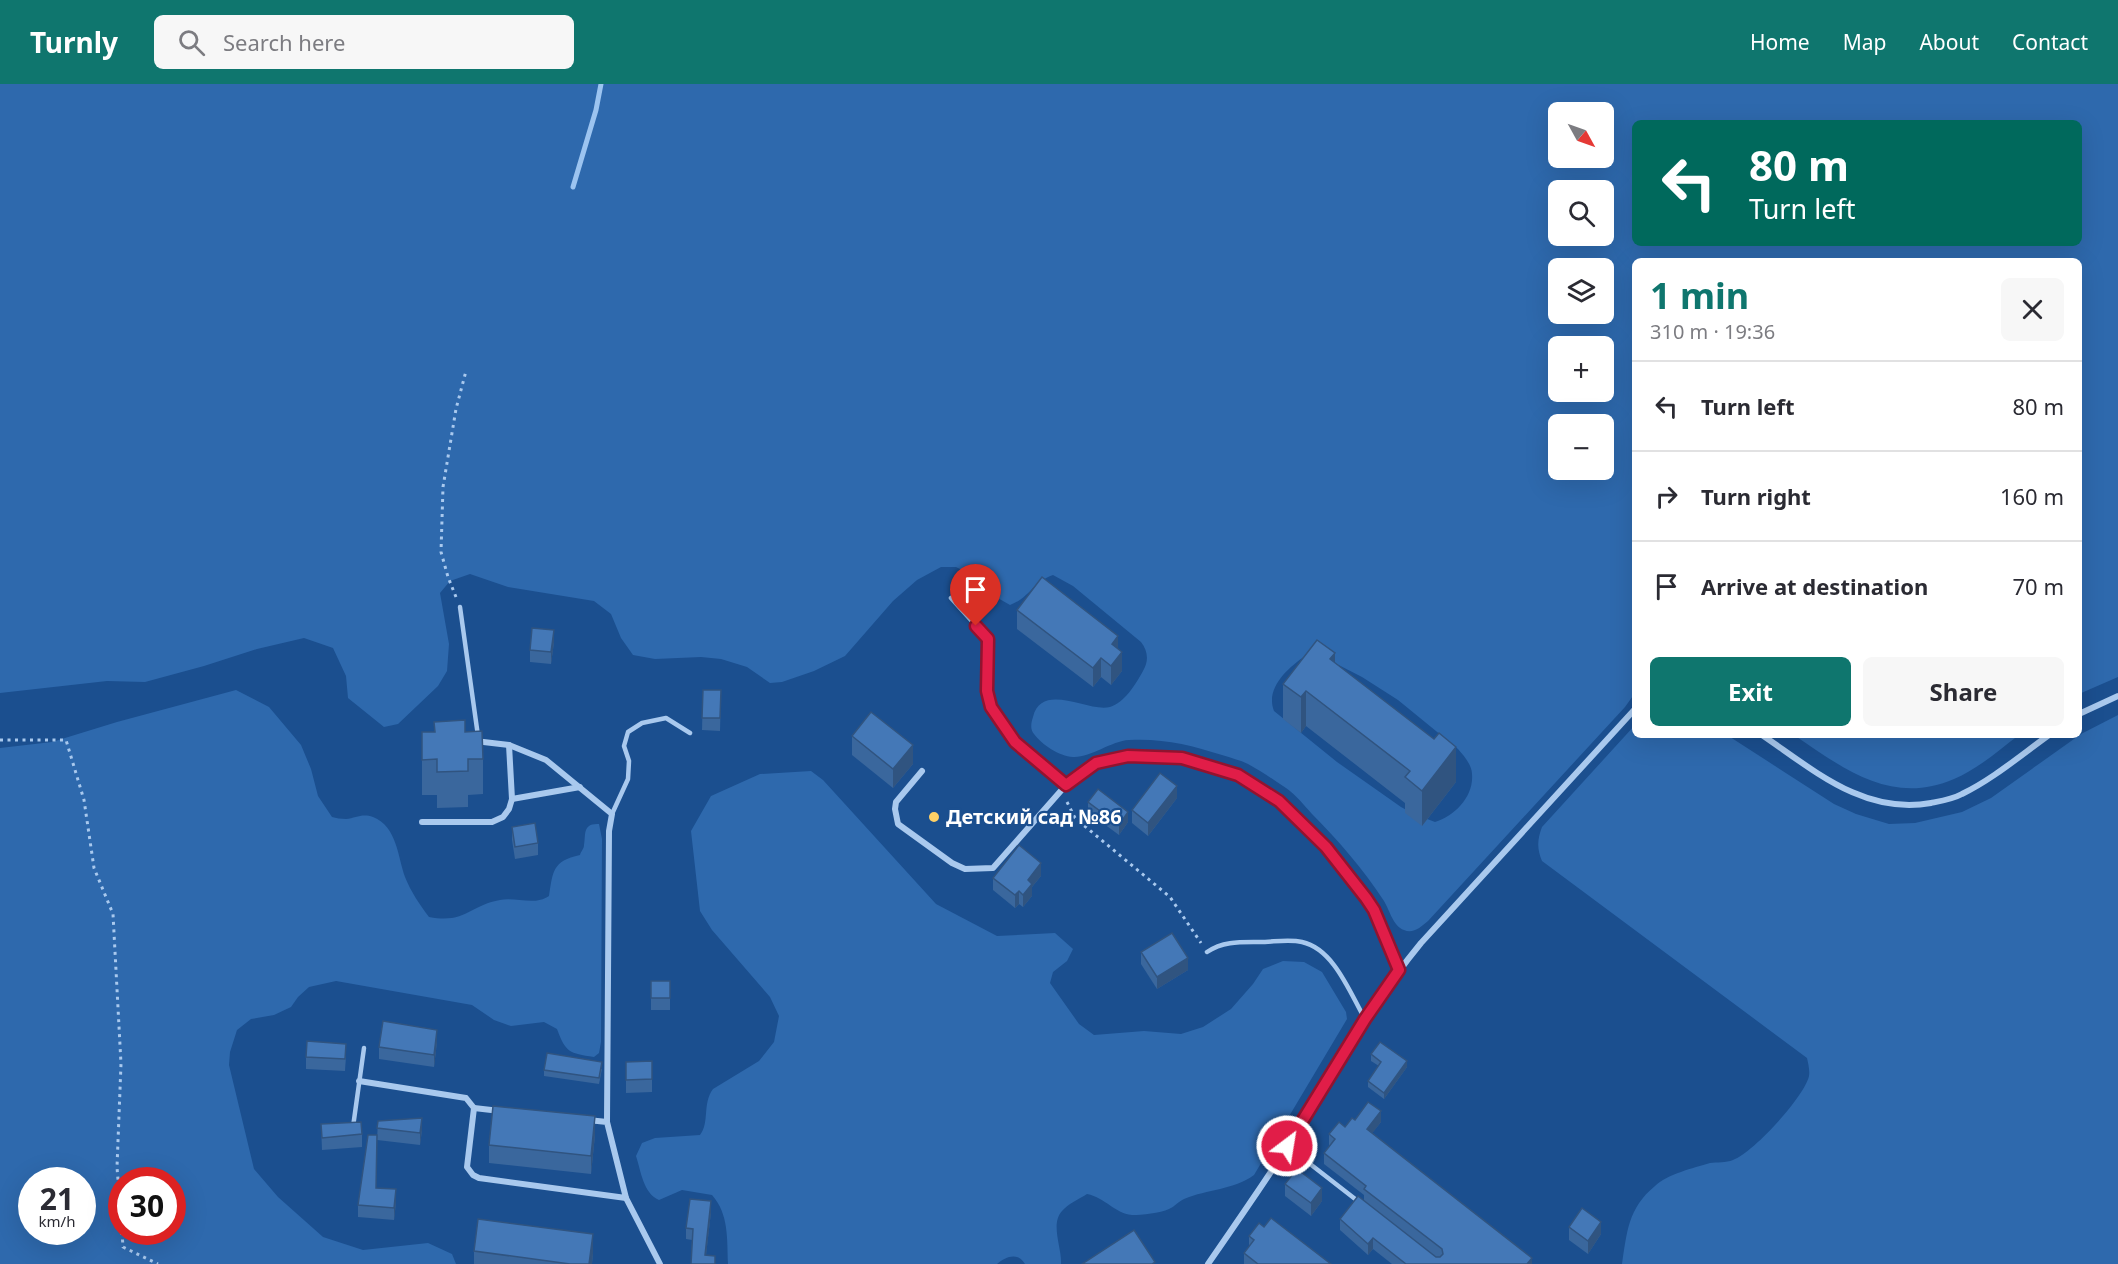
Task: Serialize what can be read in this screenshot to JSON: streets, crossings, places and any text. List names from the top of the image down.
{
  "places": ["Детский сад №86"],
  "north": "bottom right",
  "page": {
    "header": "Turnly",
    "search": "Search here",
    "nav": [
      "Home",
      "Map",
      "About",
      "Contact"
    ],
    "map_buttons": ["+", "−"],
    "turn": ["80 m", "Turn left"],
    "heading": ["1 min", "310 m · 19:36"],
    "list": [
      {
        "name": "Turn left",
        "value": "80 m"
      },
      {
        "name": "Turn right",
        "value": "160 m"
      },
      {
        "name": "Arrive at destination",
        "value": "70 m"
      }
    ],
    "buttons": ["Exit", "Share"],
    "speed": "21 km/h",
    "limit": "30"
  }
}
